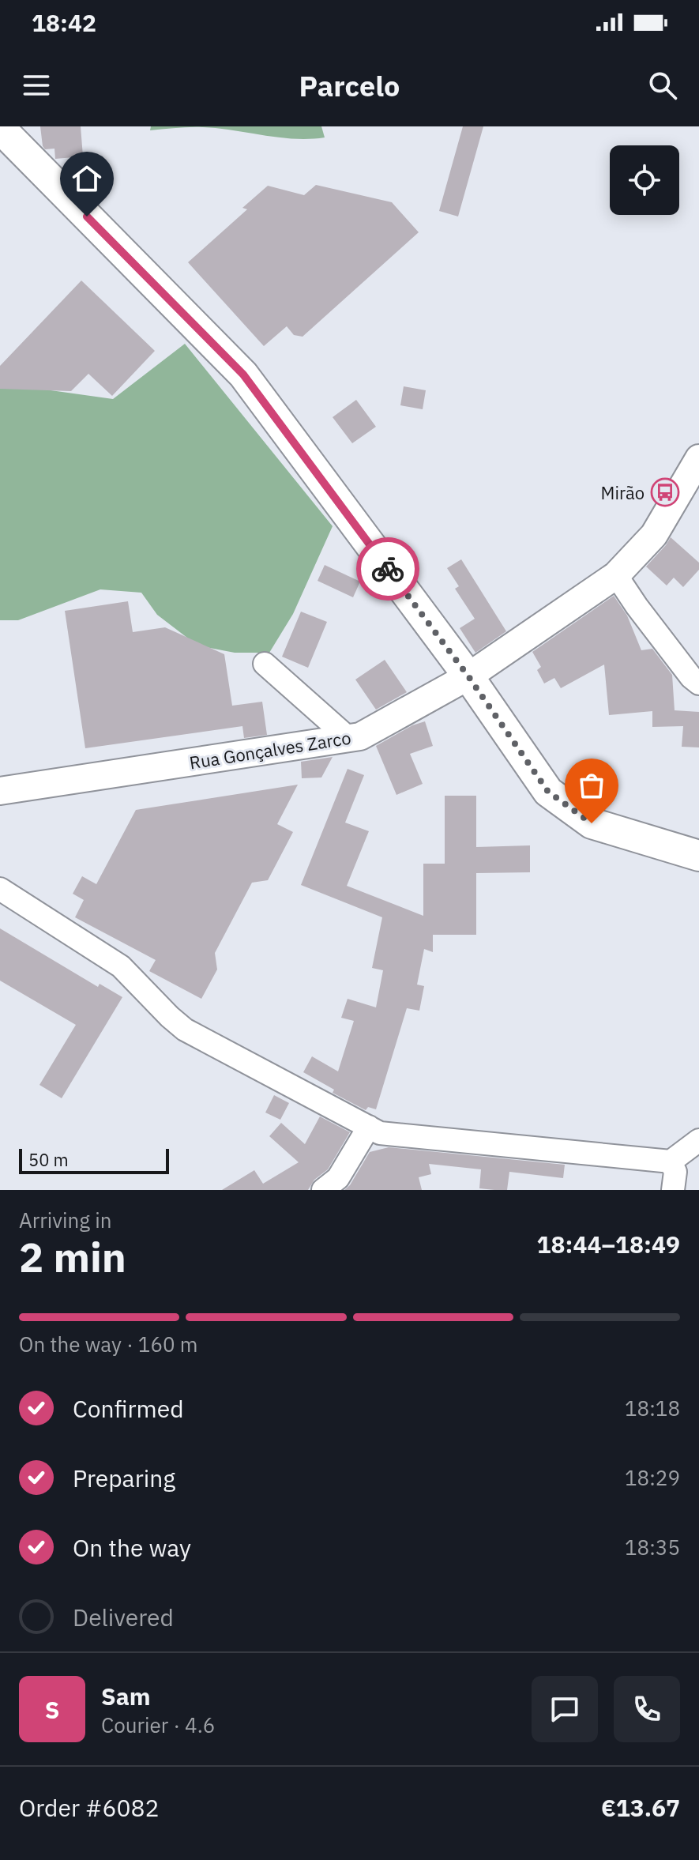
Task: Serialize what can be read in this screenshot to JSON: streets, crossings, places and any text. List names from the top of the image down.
{
  "streets": {
    "street": ["Rua Gonçalves Zarco"]
  },
  "places": {
    "bus stop": ["Mirão"]
  },
  "scale_bar": "50 m",
  "page": {
    "status": "18:42",
    "header": "Parcelo",
    "scale": "50 m",
    "heading": ["2 min", "Arriving in", "18:44–18:49"],
    "panel": [
      "Sam",
      "Courier · 4.6",
      "Order #6082",
      "€13.67"
    ],
    "bar": "On the way · 160 m",
    "list": [
      ["Confirmed", "18:18"],
      ["Preparing", "18:29"],
      ["On the way", "18:35"],
      "Delivered"
    ],
    "round": "S"
  }
}
